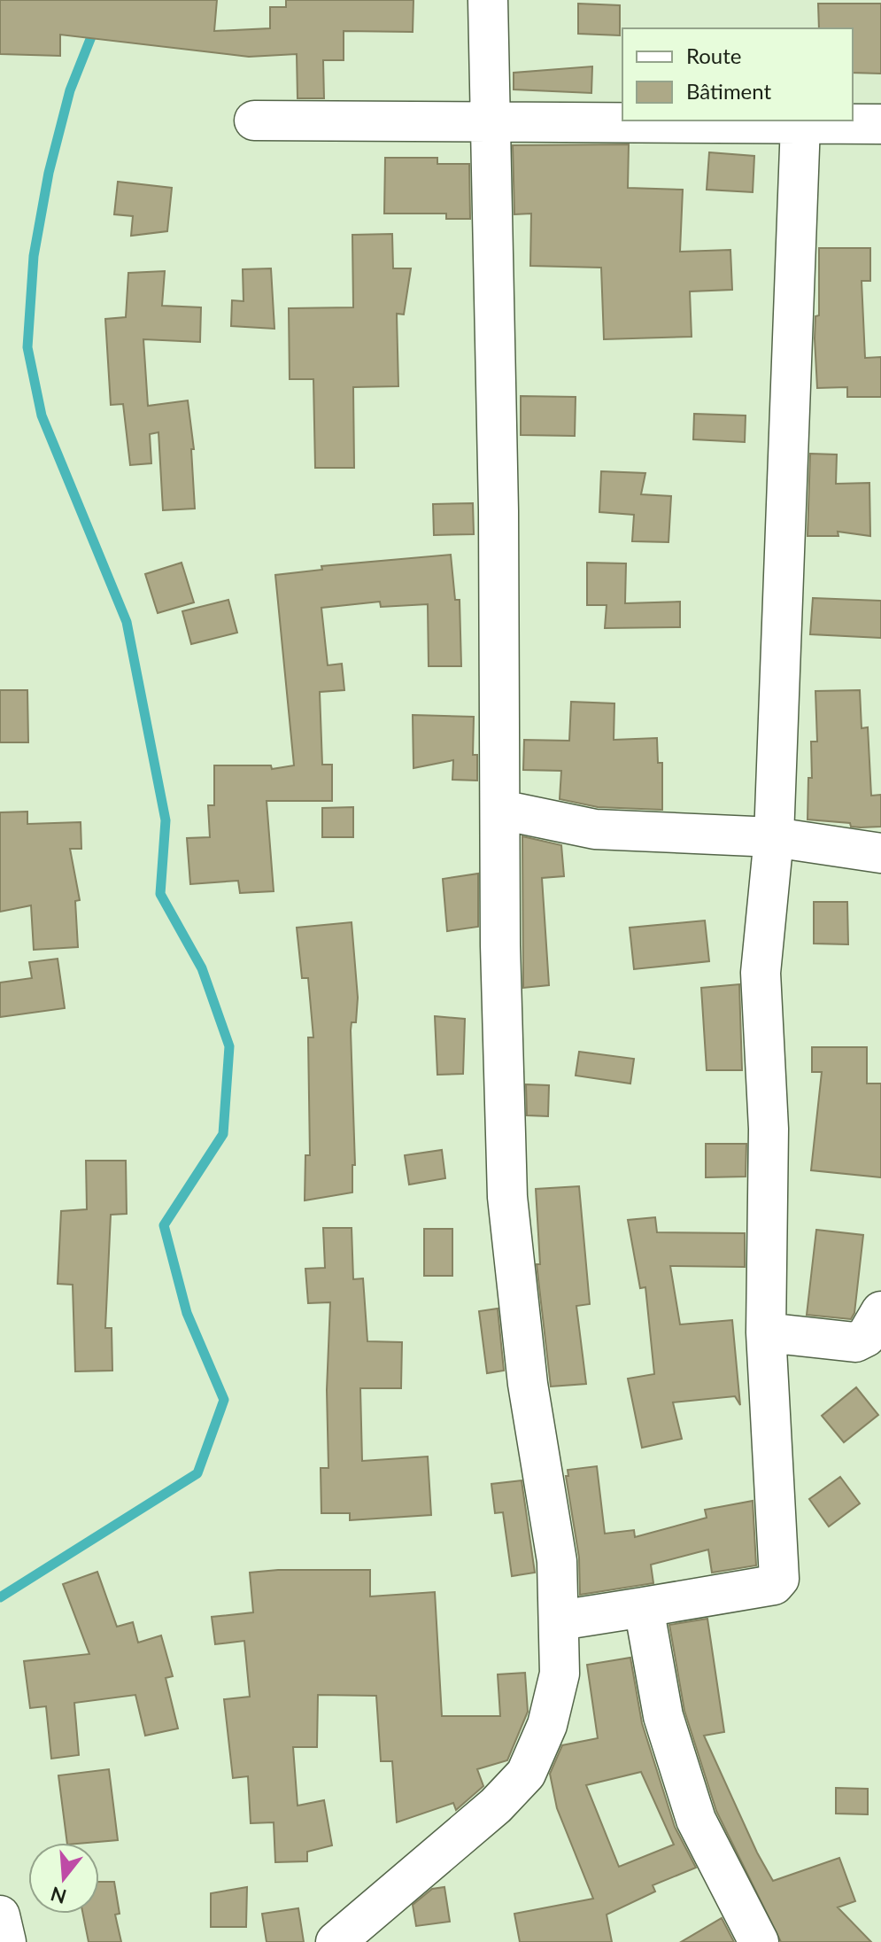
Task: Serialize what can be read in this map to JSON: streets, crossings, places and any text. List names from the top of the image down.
{
  "legend": ["Route", "Bâtiment"],
  "north": "bottom"
}
